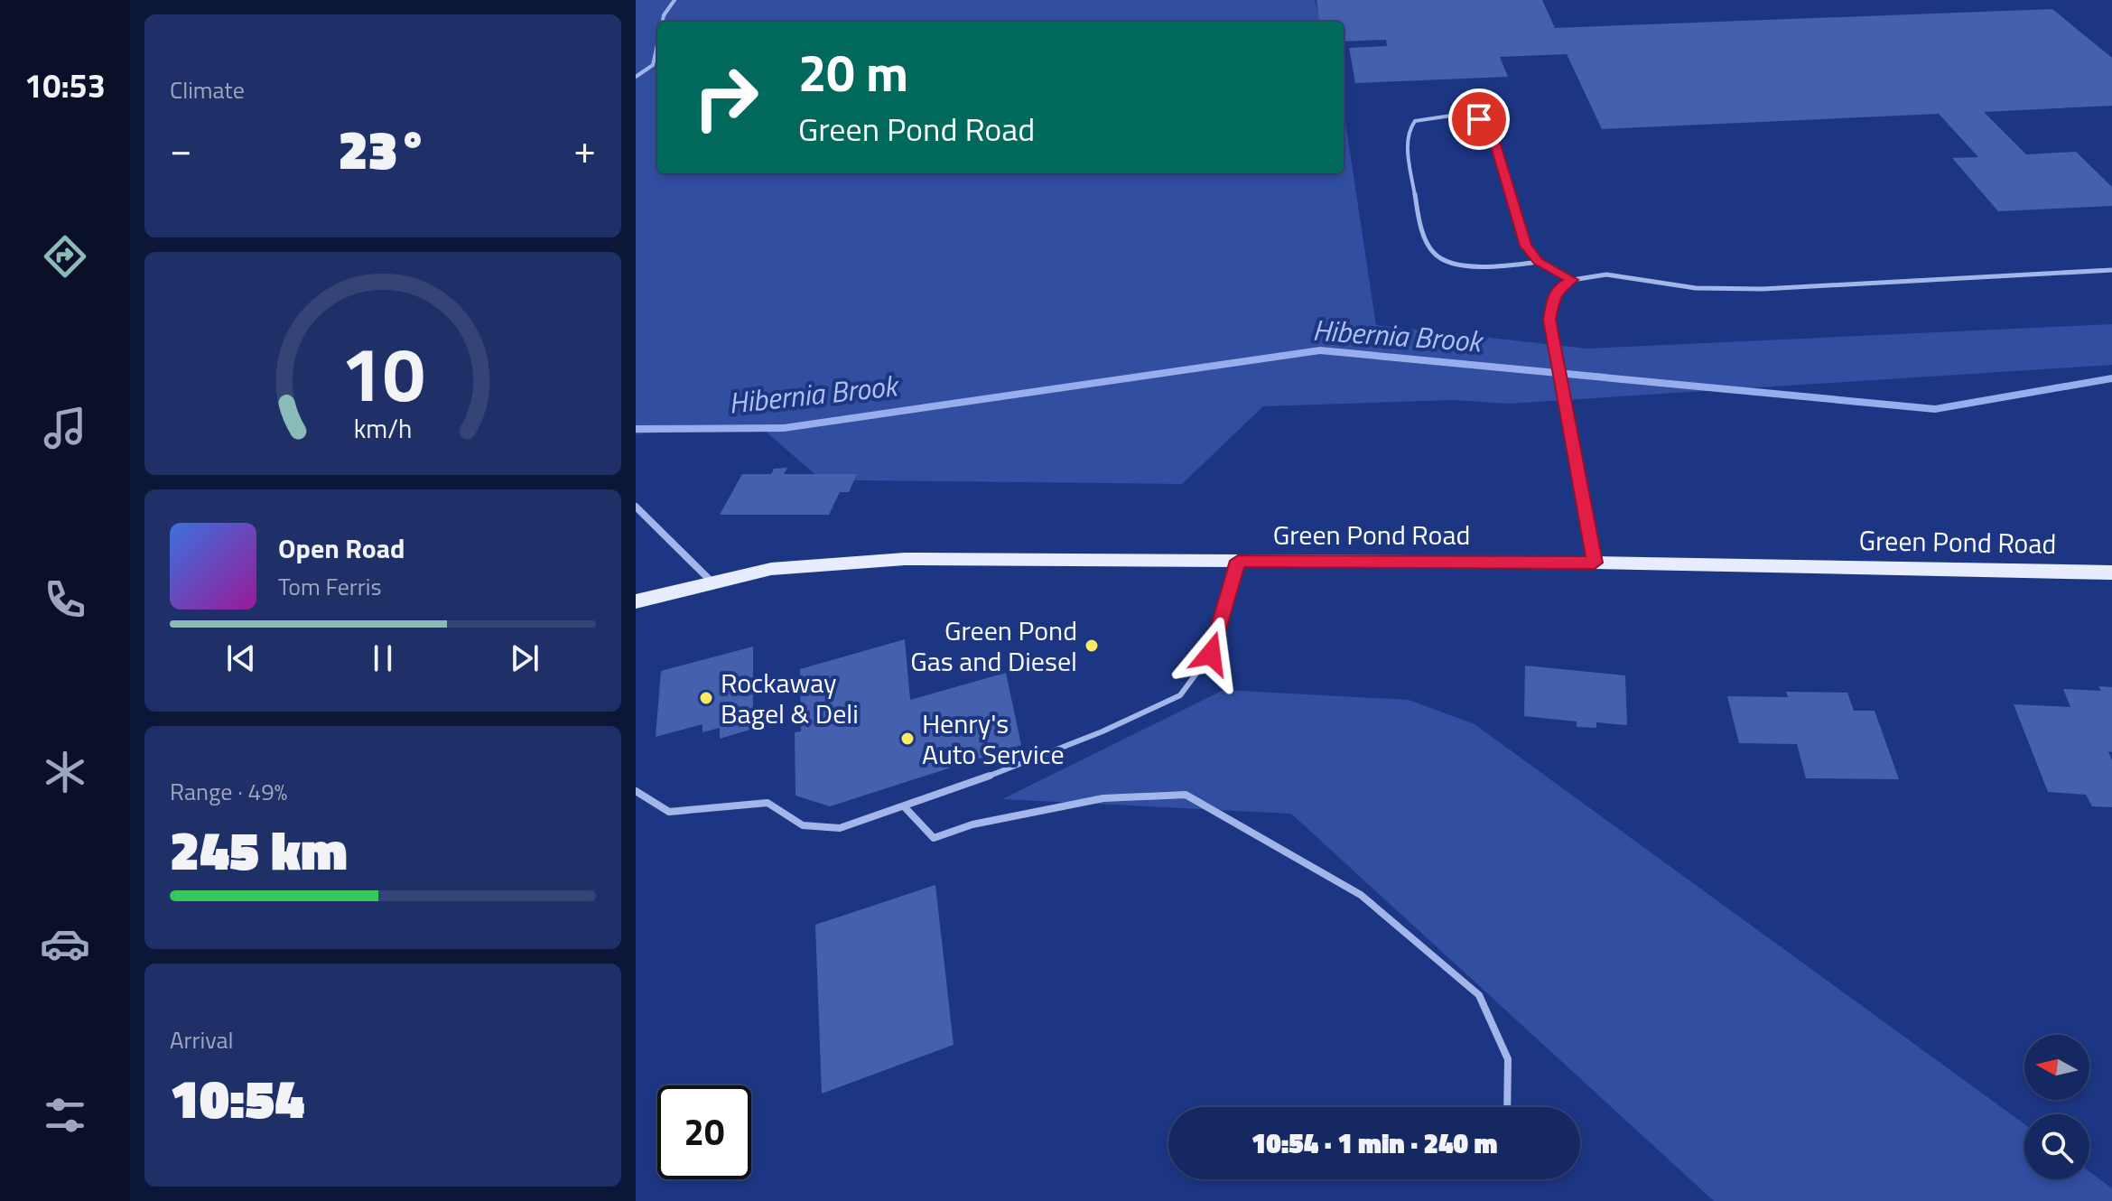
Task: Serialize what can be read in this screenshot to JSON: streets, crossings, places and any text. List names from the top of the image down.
{
  "streets": {
    "main road": ["Green Pond Road"]
  },
  "water": ["Hibernia Brook"],
  "places": ["Green Pond Gas and Diesel", "Rockaway Bagel & Deli", "Henry's Auto Service"],
  "north": "left",
  "page": {
    "tabs": "10:53",
    "tile": [
      "Climate",
      ["Range · 49%", "245 km"],
      ["Arrival", "10:54"]
    ],
    "turn": ["20 m", "Green Pond Road"],
    "heat": ["−", "23°", "+"],
    "song": ["Open Road", "Tom Ferris"],
    "limit": "20",
    "trip": "10:54 · 1 min · 240 m",
    "gauge": ["10", "km/h"]
  }
}
